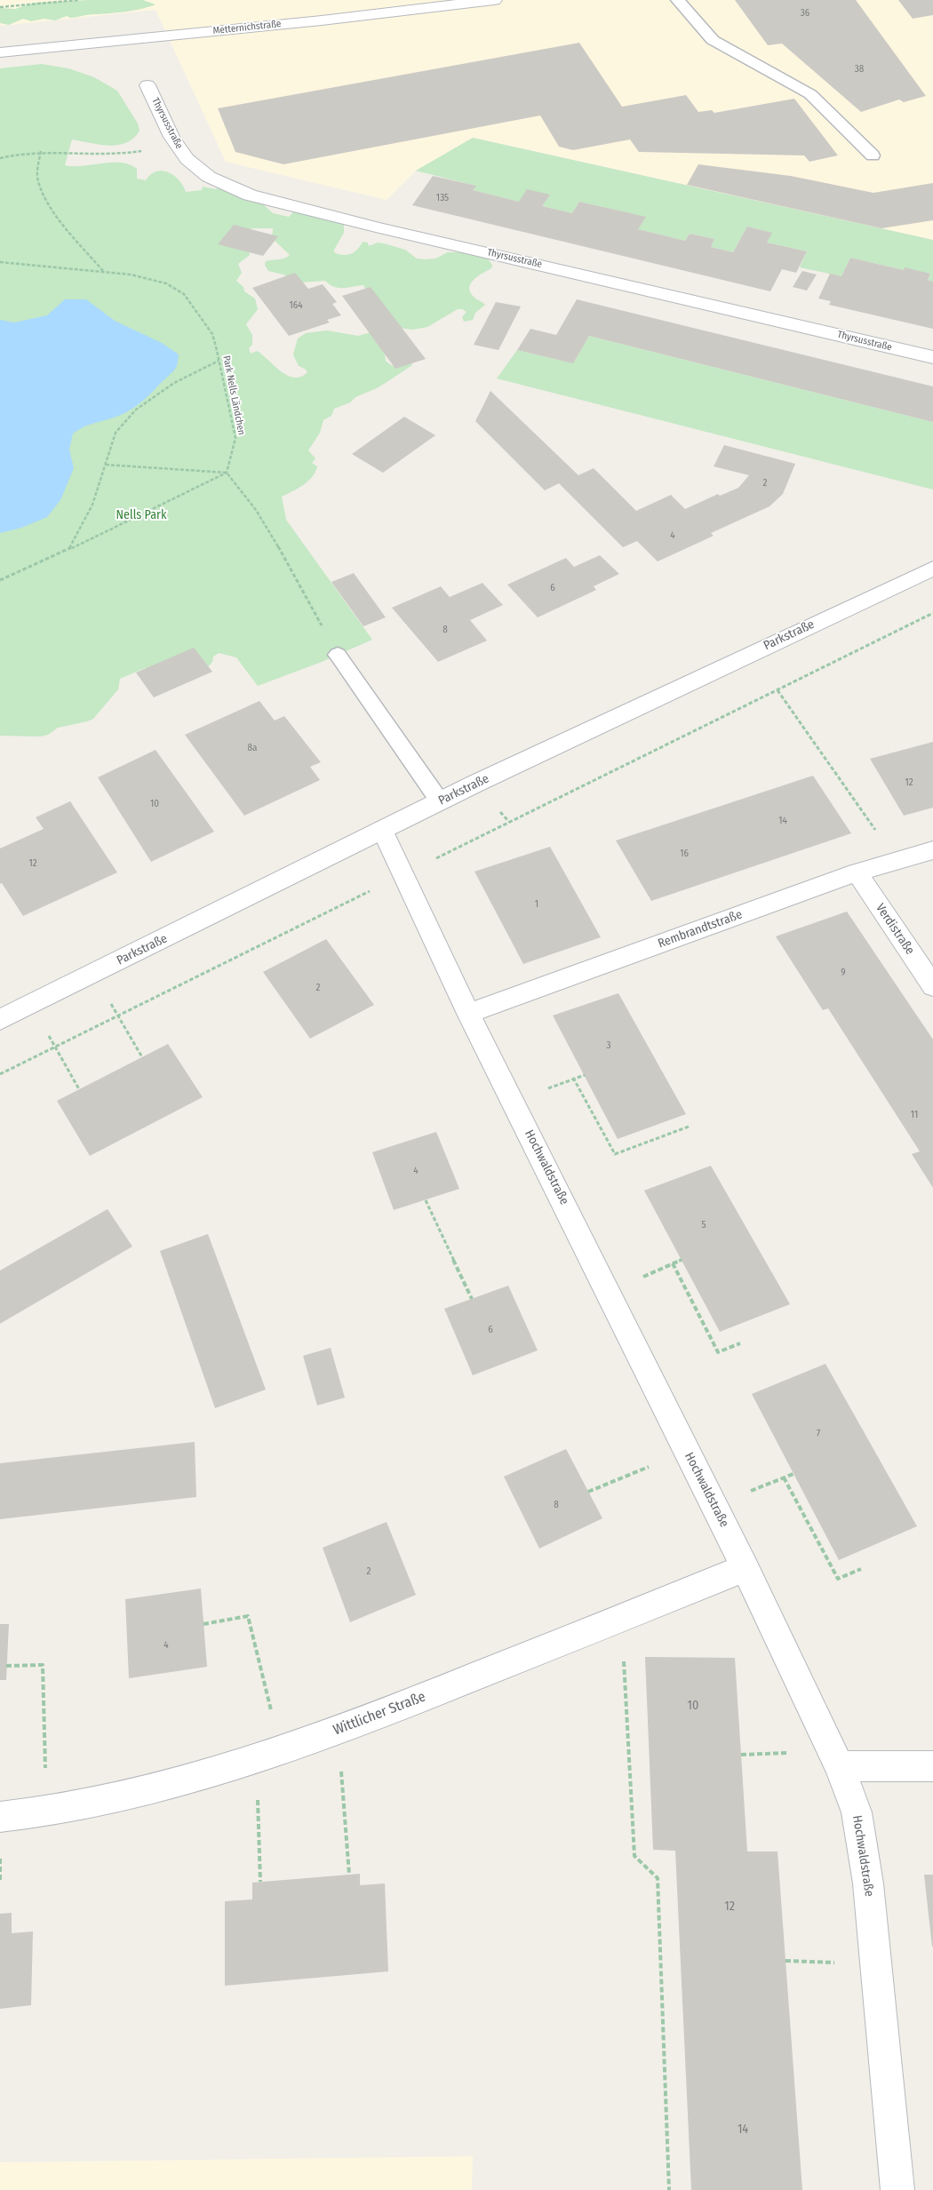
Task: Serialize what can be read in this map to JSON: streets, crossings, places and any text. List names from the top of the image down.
{
  "streets": {
    "street": [
      "Metternichstraße",
      "Thyrsusstraße",
      "Parkstraße",
      "Rembrandtstraße",
      "Verdistraße",
      "Hochwaldstraße",
      "Wittlicher Straße"
    ],
    "path": ["Park Nells Ländchen"]
  },
  "crossings": [
    ["Parkstraße", "Hochwaldstraße"],
    ["Rembrandtstraße", "Verdistraße"],
    ["Rembrandtstraße", "Hochwaldstraße"],
    ["Hochwaldstraße", "Wittlicher Straße"]
  ],
  "parks": ["Nells Park"],
  "house_numbers": [
    "36",
    "38",
    "135",
    "164",
    "2",
    "4",
    "6",
    "8",
    "8a",
    "12",
    "10",
    "14",
    "16",
    "12",
    "1",
    "9",
    "2",
    "3",
    "11",
    "4",
    "5",
    "6",
    "7",
    "8",
    "2",
    "4",
    "10",
    "12",
    "14"
  ]
}
